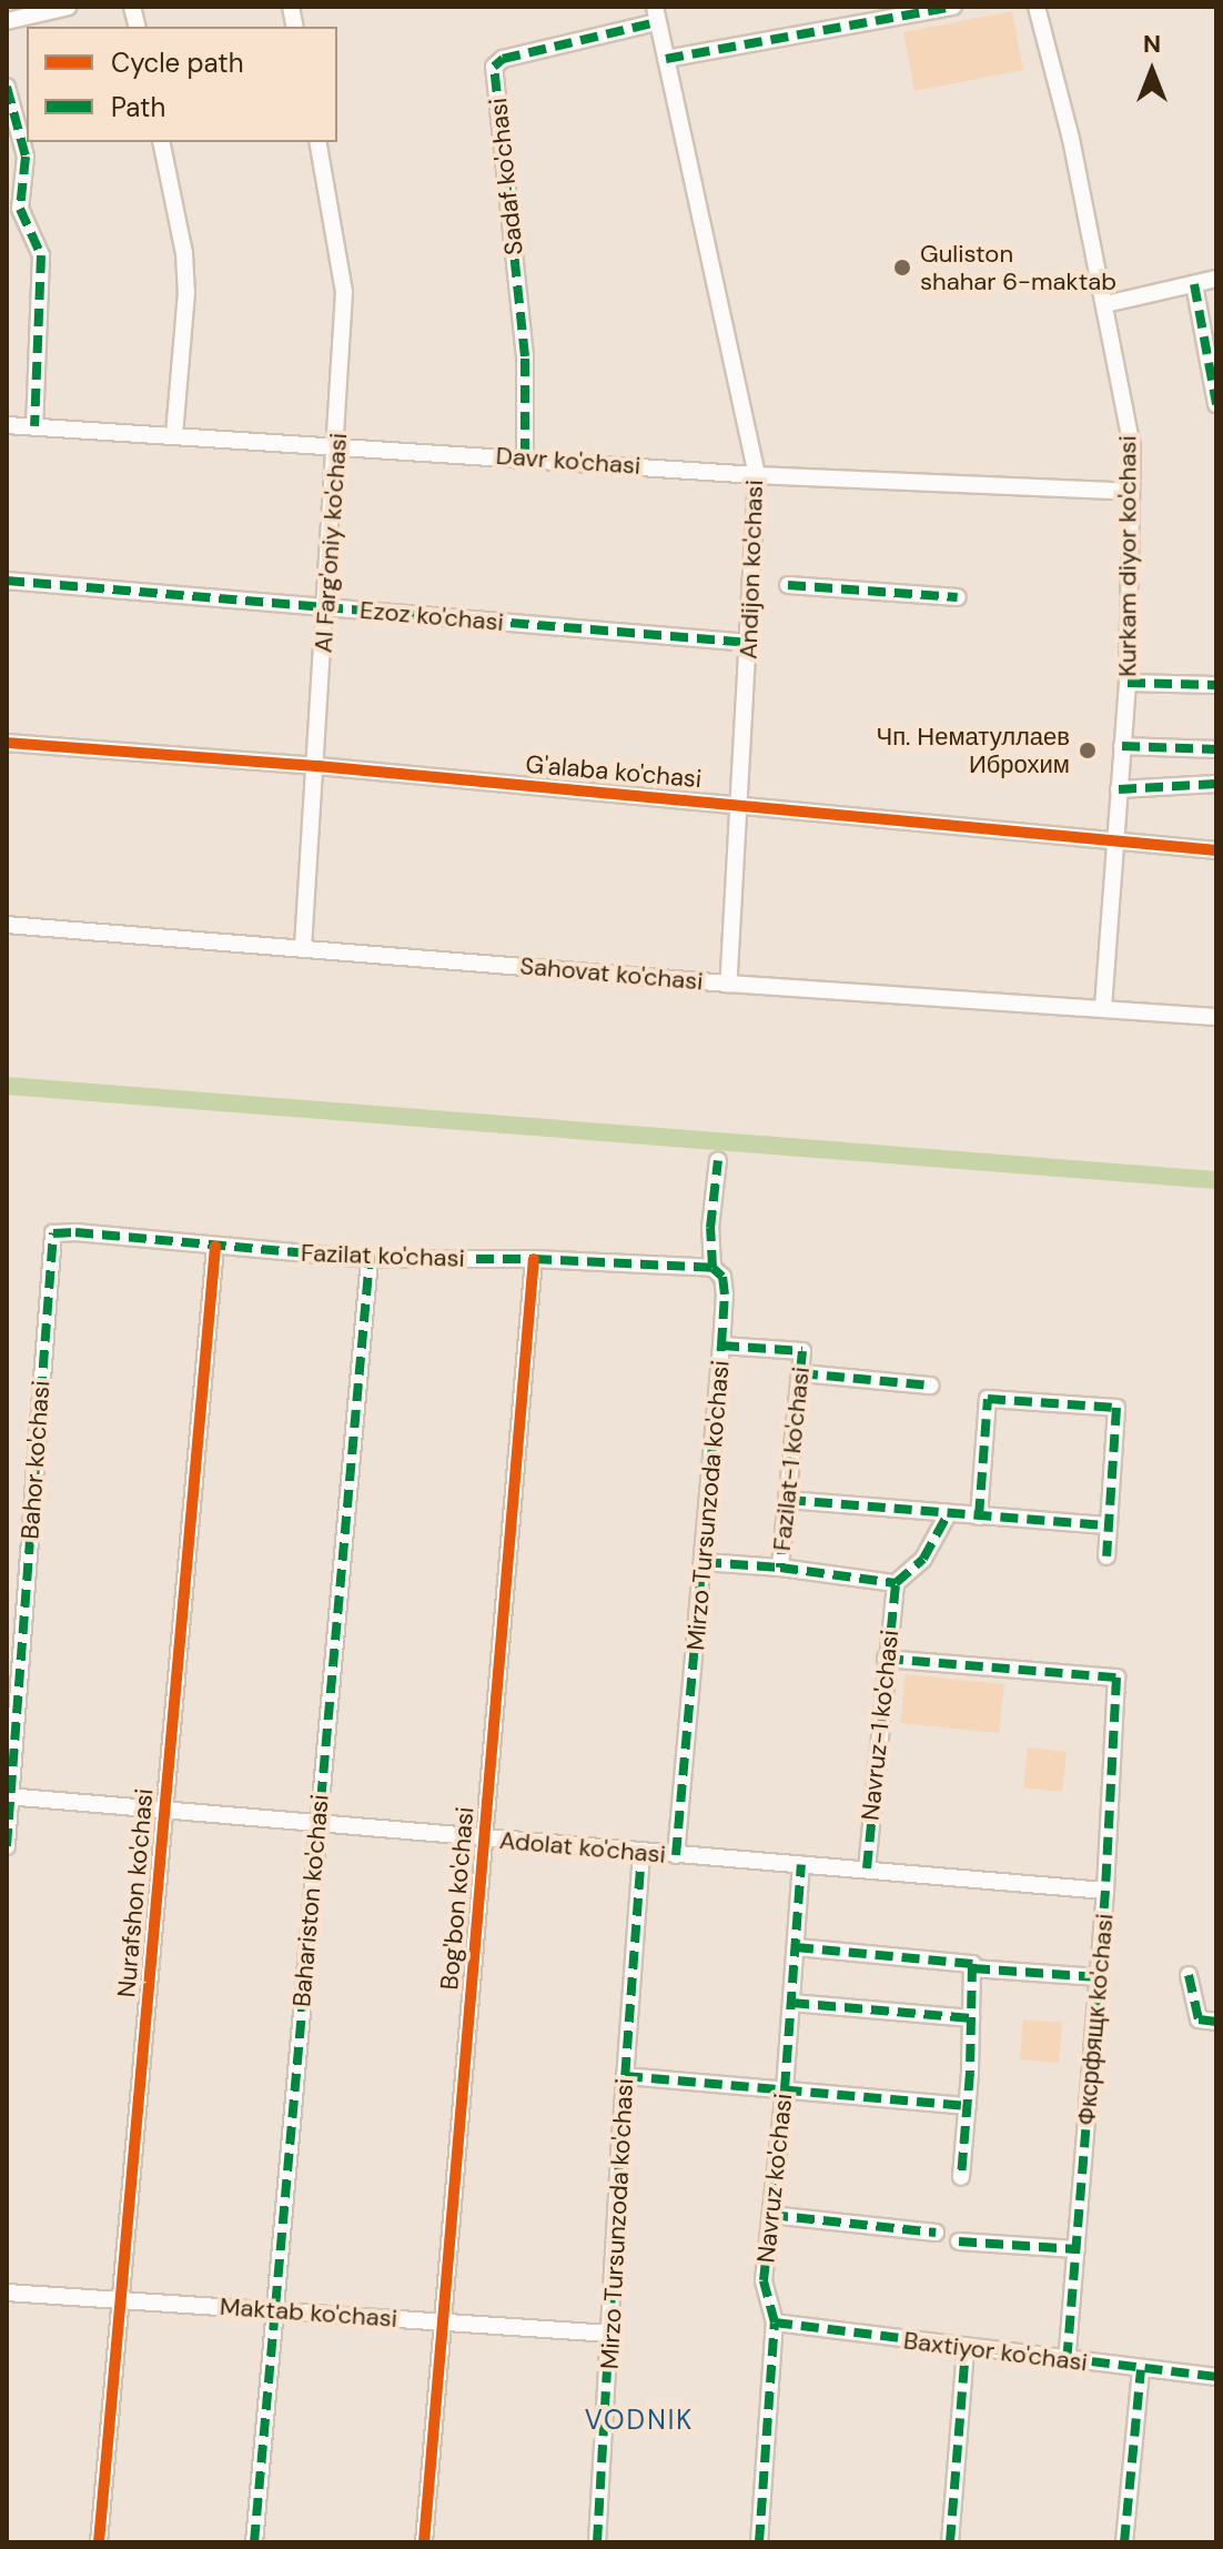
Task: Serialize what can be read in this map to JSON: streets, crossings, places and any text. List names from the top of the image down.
{
  "streets": {
    "street": [
      "Sadaf ko'chasi",
      "Davr ko'chasi",
      "Al Farg'oniy ko'chasi",
      "Kurkam diyor ko'chasi",
      "Andijon ko'chasi",
      "Ezoz ko'chasi",
      "G'alaba ko'chasi",
      "Sahovat ko'chasi",
      "Fazilat ko'chasi",
      "Fazilat-1 ko'chasi",
      "Bahor ko'chasi",
      "Mirzo Tursunzoda ko'chasi",
      "Navruz-1 ko'chasi",
      "Adolat ko'chasi",
      "Nurafshon ko'chasi",
      "Bog'bon ko'chasi",
      "Bahariston ko'chasi",
      "Фксрфящк ko'chasi",
      "Navruz ko'chasi",
      "Maktab ko'chasi",
      "Baxtiyor ko'chasi"
    ]
  },
  "crossings": [
    ["Sadaf ko'chasi", "Davr ko'chasi"],
    ["Sadaf ko'chasi", "Andijon ko'chasi"],
    ["Davr ko'chasi", "Al Farg'oniy ko'chasi"],
    ["Davr ko'chasi", "Kurkam diyor ko'chasi"],
    ["Davr ko'chasi", "Andijon ko'chasi"],
    ["Al Farg'oniy ko'chasi", "Ezoz ko'chasi"],
    ["Al Farg'oniy ko'chasi", "G'alaba ko'chasi"],
    ["Al Farg'oniy ko'chasi", "Sahovat ko'chasi"],
    ["Kurkam diyor ko'chasi", "G'alaba ko'chasi"],
    ["Kurkam diyor ko'chasi", "Sahovat ko'chasi"],
    ["Andijon ko'chasi", "Ezoz ko'chasi"],
    ["Andijon ko'chasi", "G'alaba ko'chasi"],
    ["Andijon ko'chasi", "Sahovat ko'chasi"],
    ["Fazilat ko'chasi", "Bahor ko'chasi"],
    ["Fazilat ko'chasi", "Mirzo Tursunzoda ko'chasi"],
    ["Fazilat ko'chasi", "Nurafshon ko'chasi"],
    ["Fazilat ko'chasi", "Bog'bon ko'chasi"],
    ["Fazilat ko'chasi", "Bahariston ko'chasi"],
    ["Fazilat-1 ko'chasi", "Mirzo Tursunzoda ko'chasi"],
    ["Bahor ko'chasi", "Adolat ko'chasi"],
    ["Mirzo Tursunzoda ko'chasi", "Adolat ko'chasi"],
    ["Mirzo Tursunzoda ko'chasi", "Maktab ko'chasi"],
    ["Navruz-1 ko'chasi", "Adolat ko'chasi"],
    ["Navruz-1 ko'chasi", "Фксрфящк ko'chasi"],
    ["Adolat ko'chasi", "Nurafshon ko'chasi"],
    ["Adolat ko'chasi", "Bog'bon ko'chasi"],
    ["Adolat ko'chasi", "Bahariston ko'chasi"],
    ["Adolat ko'chasi", "Фксрфящк ko'chasi"],
    ["Adolat ko'chasi", "Navruz ko'chasi"],
    ["Nurafshon ko'chasi", "Maktab ko'chasi"],
    ["Bog'bon ko'chasi", "Maktab ko'chasi"],
    ["Bahariston ko'chasi", "Maktab ko'chasi"],
    ["Фксрфящк ko'chasi", "Baxtiyor ko'chasi"],
    ["Navruz ko'chasi", "Baxtiyor ko'chasi"]
  ],
  "districts": ["VODNIK"],
  "places": ["Guliston shahar 6-maktab", "Чп. Нематуллаев Иброхим"],
  "legend": ["Cycle path", "Path"],
  "north": "top"
}
